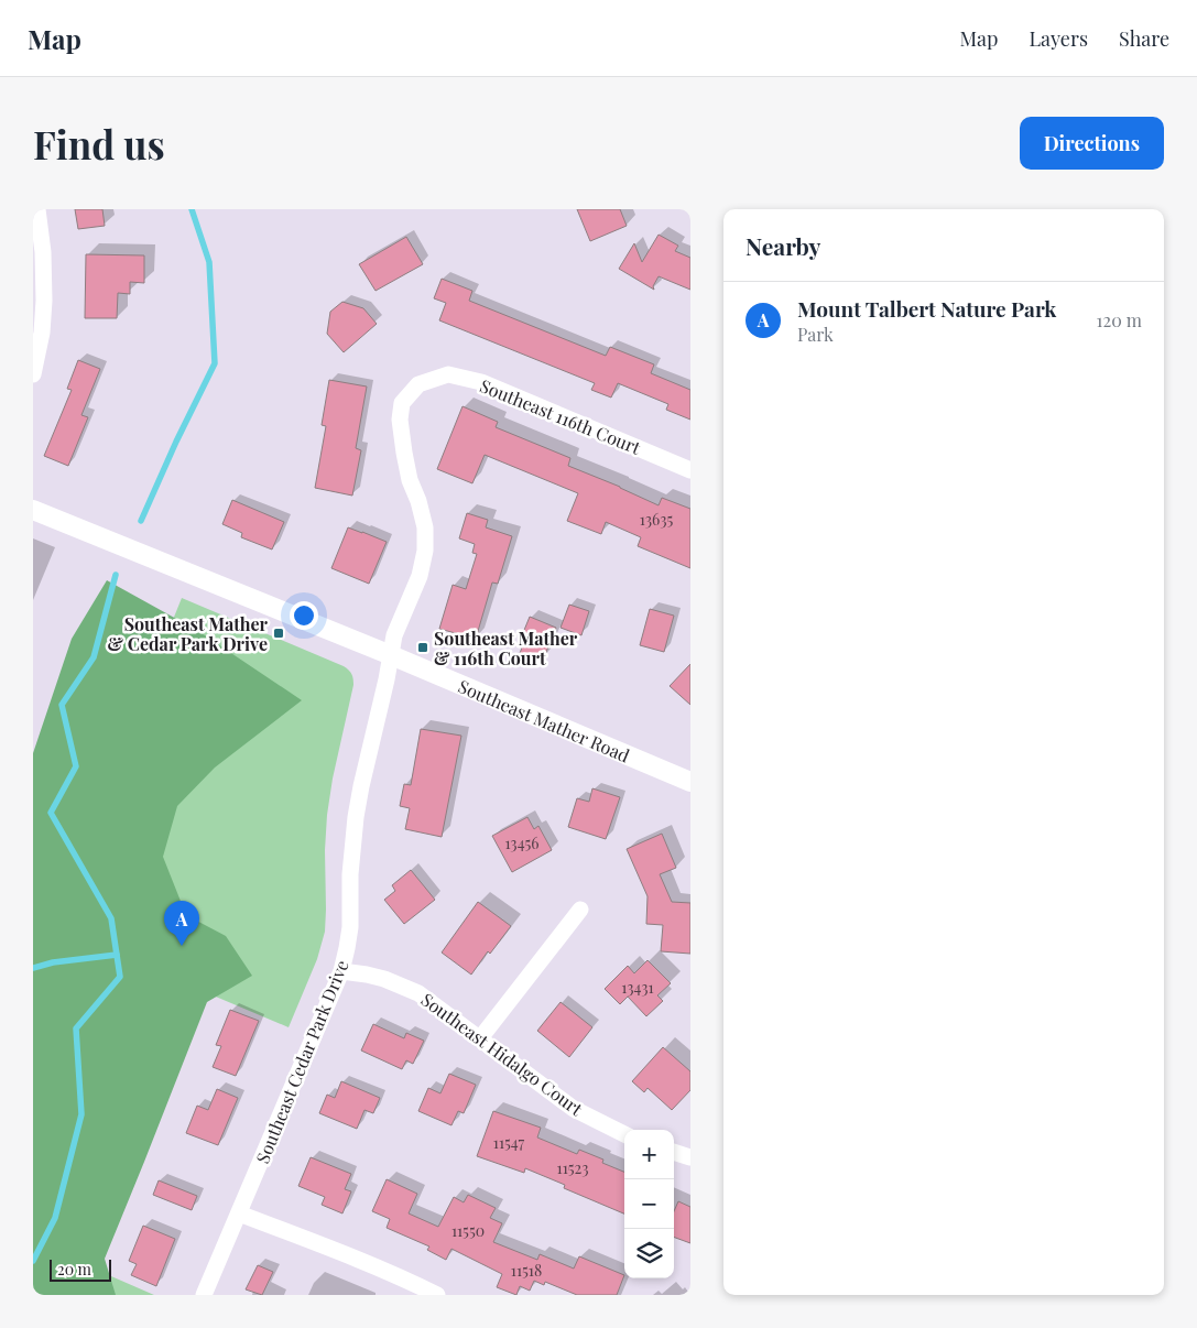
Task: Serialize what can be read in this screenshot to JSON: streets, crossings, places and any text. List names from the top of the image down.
{
  "streets": {
    "street": [
      "Southeast 116th Court",
      "Southeast Mather Road",
      "Southeast Hidalgo Court",
      "Southeast Cedar Park Drive"
    ]
  },
  "crossings": [
    ["Southeast 116th Court", "Southeast Mather Road"],
    ["Southeast 116th Court", "Southeast Cedar Park Drive"],
    ["Southeast Mather Road", "Southeast Cedar Park Drive"],
    ["Southeast Hidalgo Court", "Southeast Cedar Park Drive"]
  ],
  "places": {
    "transit": ["Southeast Mather & Cedar Park Drive", "Southeast Mather & 116th Court"]
  },
  "house_numbers": [
    "13635",
    "13456",
    "13431",
    "11547",
    "11523",
    "11550",
    "11518"
  ],
  "scale_bar": "20 m",
  "page": {
    "header": "Map",
    "nav": ["Map", "Layers", "Share"],
    "buttons": "Directions",
    "title": "Find us",
    "heading": "Nearby",
    "list": [
      {
        "mark": "A",
        "name": "Mount Talbert Nature Park",
        "note": "Park",
        "value": "120 m"
      }
    ],
    "pins": "A",
    "map_buttons": ["+", "−"],
    "scale": "20 m"
  }
}
